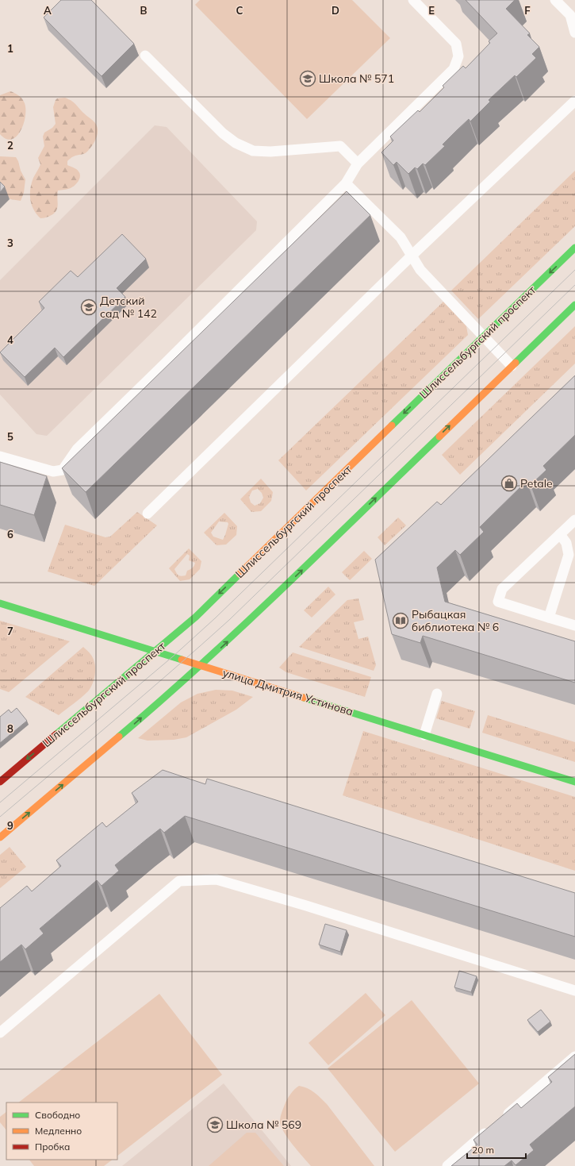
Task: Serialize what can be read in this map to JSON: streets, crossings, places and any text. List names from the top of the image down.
{
  "streets": {
    "main road": ["Шлиссельбургский проспект", "улица Дмитрия Устинова"]
  },
  "crossings": [
    ["Шлиссельбургский проспект", "улица Дмитрия Устинова"]
  ],
  "places": {
    "school or university": ["Школа № 571", "Детский сад № 142", "Школа № 569"],
    "shop": ["Petale"],
    "library": ["Рыбацкая библиотека № 6"]
  },
  "legend": ["Свободно", "Медленно", "Пробка"],
  "scale_bar": "20 m",
  "grid": {
    "columns": [
      "A",
      "B",
      "C",
      "D",
      "E",
      "F"
    ],
    "rows": [
      "1",
      "2",
      "3",
      "4",
      "5",
      "6",
      "7",
      "8",
      "9"
    ]
  }
}
